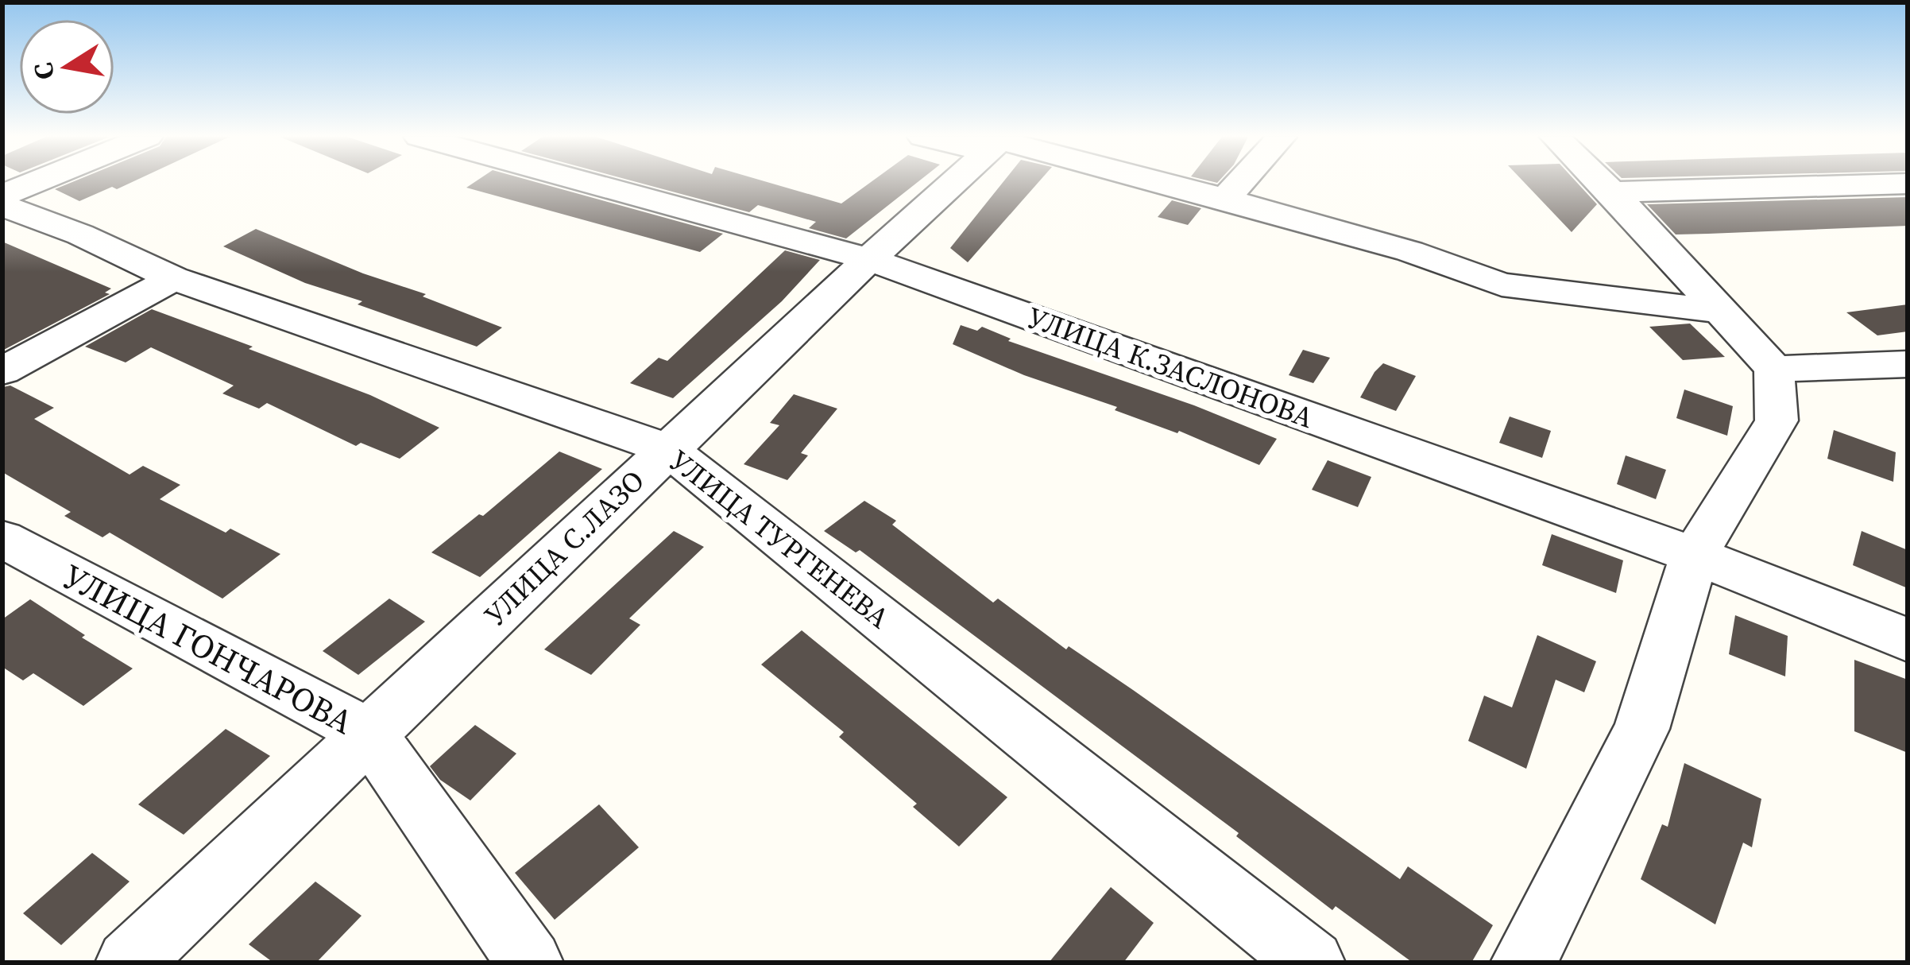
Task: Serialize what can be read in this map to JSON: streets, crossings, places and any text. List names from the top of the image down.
{
  "streets": {
    "street": [
      "УЛИЦА К.ЗАСЛОНОВА",
      "УЛИЦА ТУРГЕНЕВА",
      "УЛИЦА С.ЛАЗО",
      "УЛИЦА ГОНЧАРОВА"
    ]
  },
  "crossings": [
    ["УЛИЦА К.ЗАСЛОНОВА", "УЛИЦА С.ЛАЗО"],
    ["УЛИЦА ТУРГЕНЕВА", "УЛИЦА С.ЛАЗО"],
    ["УЛИЦА С.ЛАЗО", "УЛИЦА ГОНЧАРОВА"]
  ],
  "north": "left"
}
